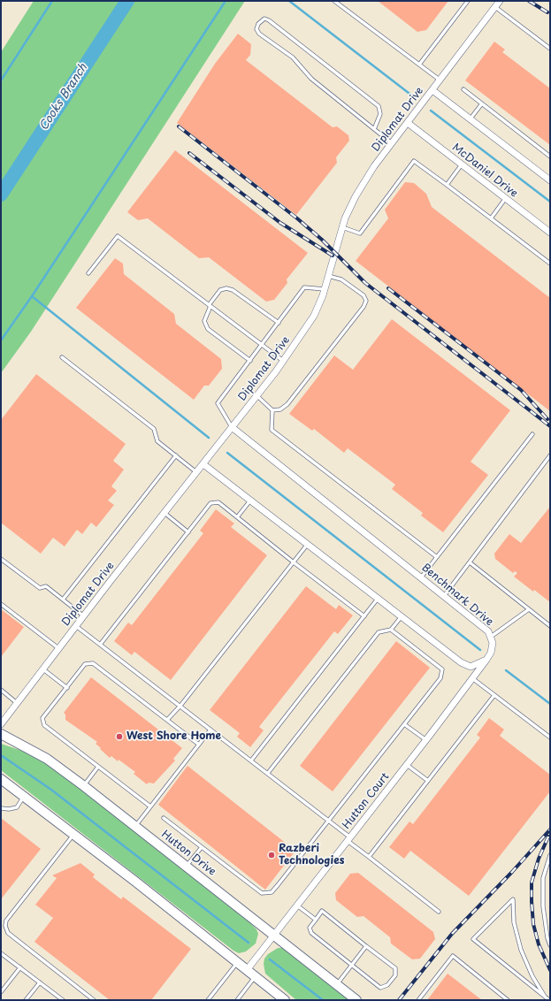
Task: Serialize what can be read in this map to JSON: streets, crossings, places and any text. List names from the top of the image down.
{
  "streets": {
    "street": [
      "Diplomat Drive",
      "McDaniel Drive",
      "Benchmark Drive",
      "Hutton Court",
      "Hutton Drive"
    ]
  },
  "crossings": [
    ["Diplomat Drive", "McDaniel Drive"],
    ["Diplomat Drive", "Benchmark Drive"],
    ["Benchmark Drive", "Hutton Court"],
    ["Hutton Court", "Hutton Drive"]
  ],
  "water": ["Cooks Branch"],
  "places": ["West Shore Home", "Razberi Technologies"]
}
